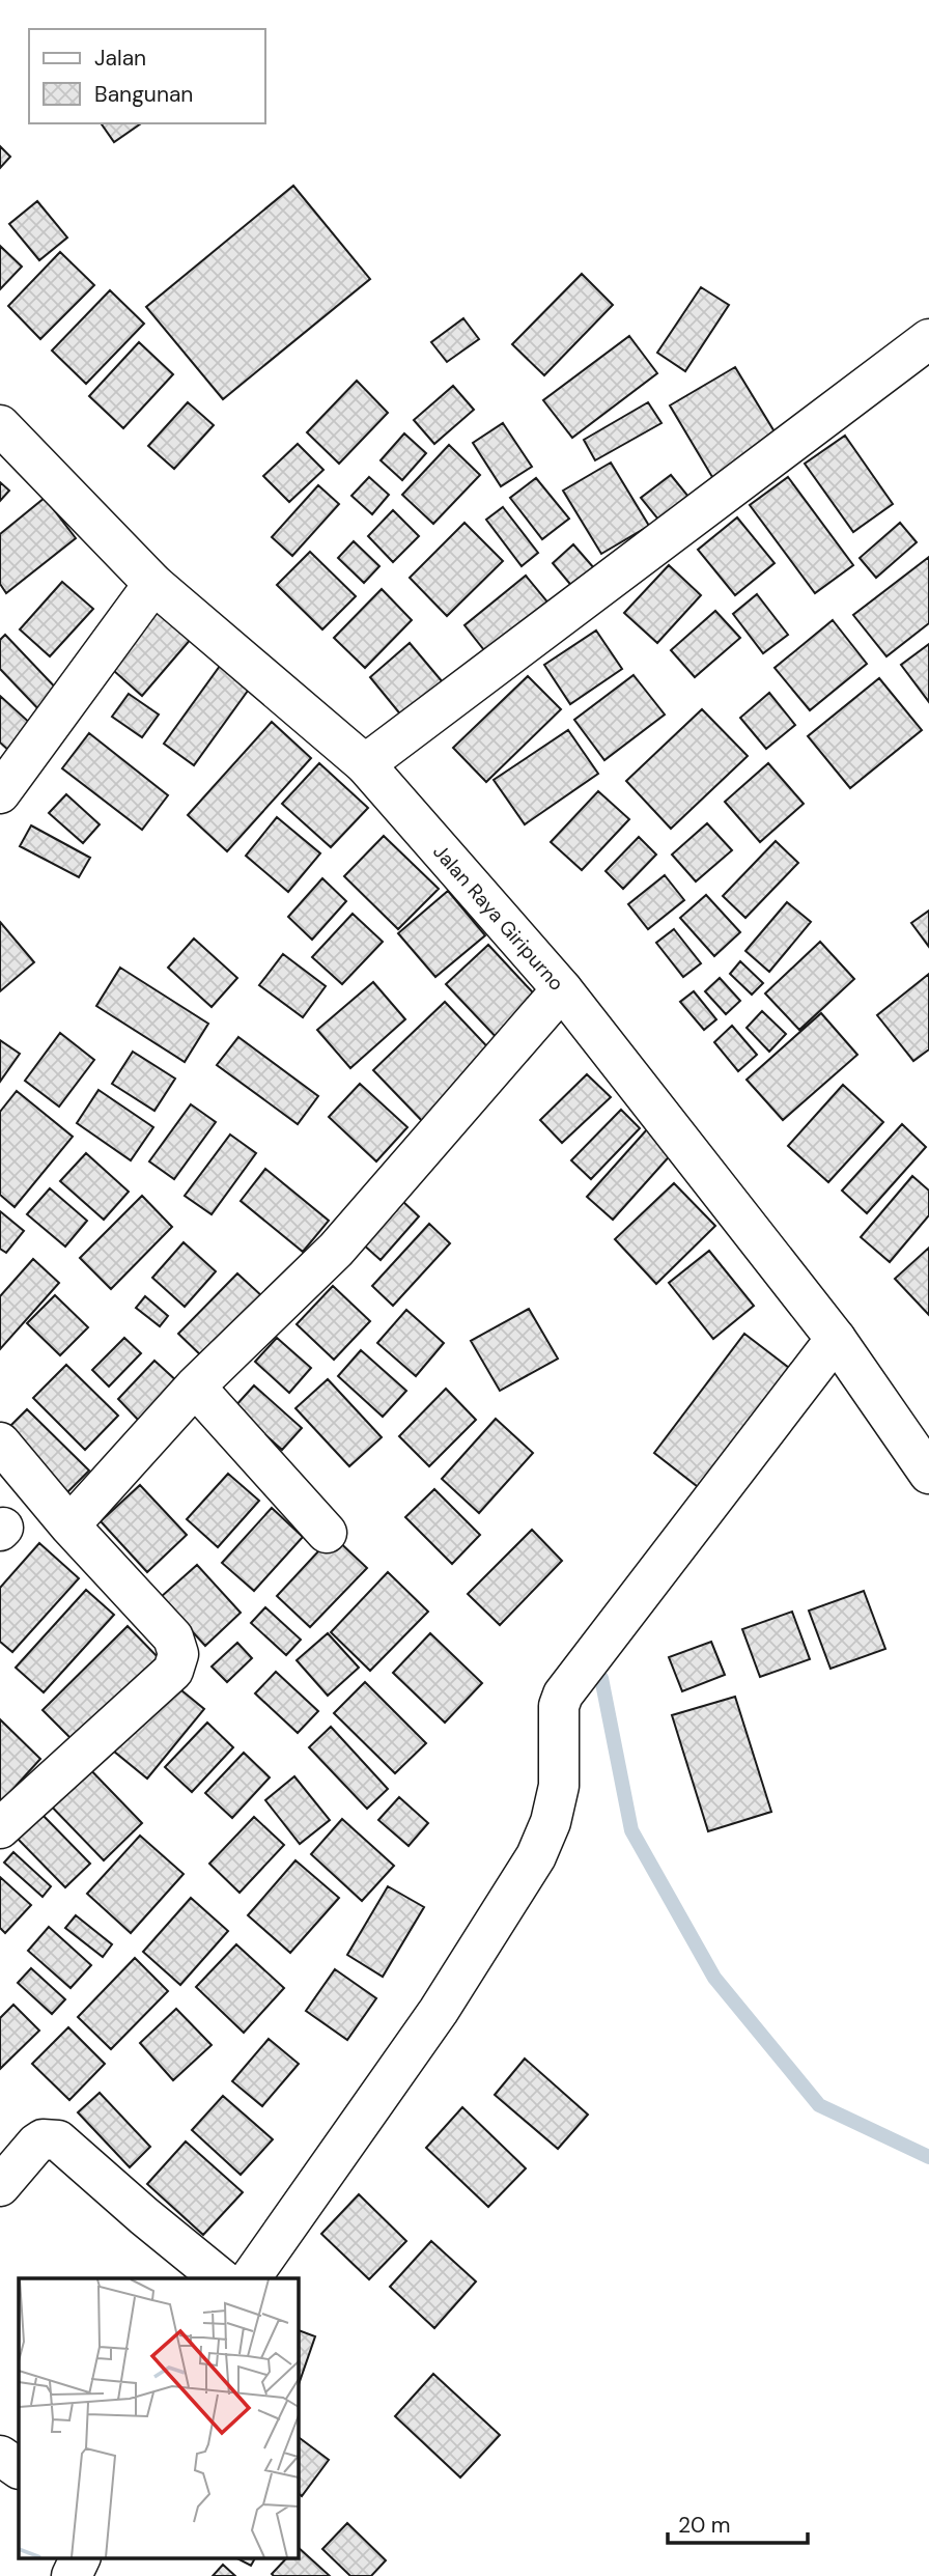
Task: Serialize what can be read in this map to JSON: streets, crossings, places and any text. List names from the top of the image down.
{
  "streets": {
    "street": ["Jalan Raya Giripurno"]
  },
  "legend": ["Jalan", "Bangunan"],
  "scale_bar": "20 m"
}
